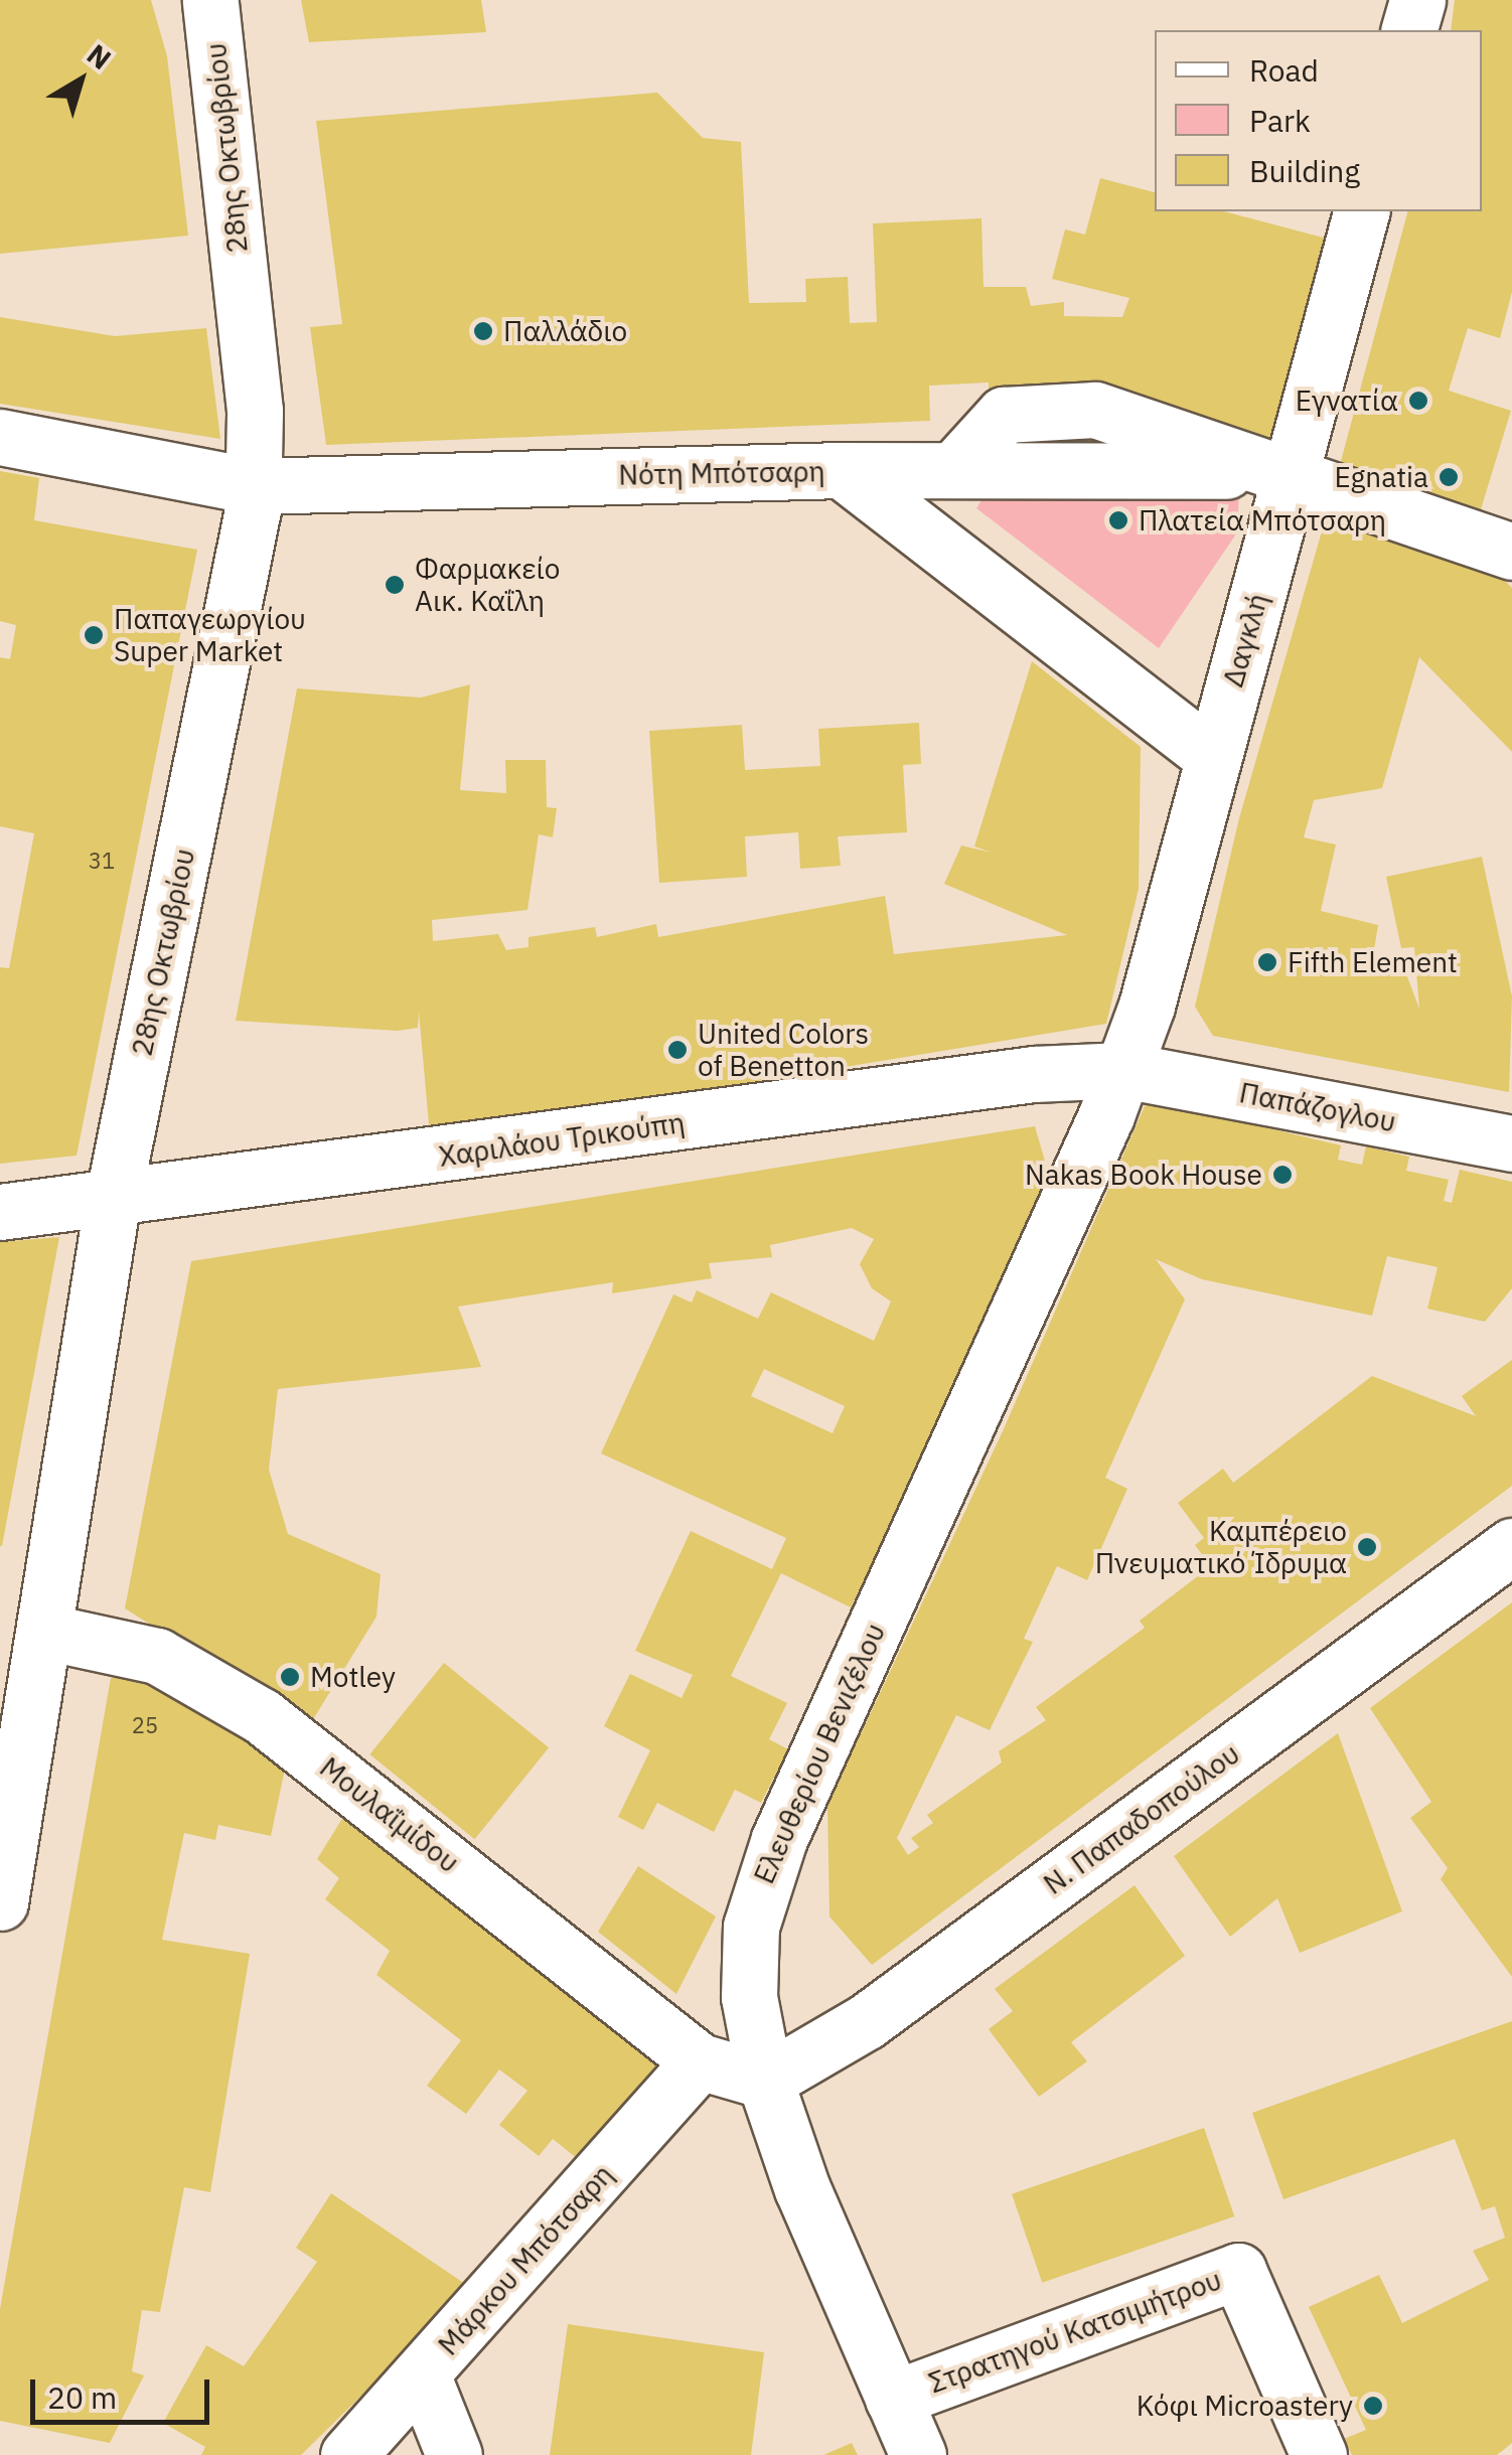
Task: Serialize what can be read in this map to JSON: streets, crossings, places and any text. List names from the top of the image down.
{
  "streets": {
    "street": [
      "28ης Οκτωβρίου",
      "Νότη Μπότσαρη",
      "Δαγκλή",
      "Παπάζογλου",
      "Χαριλάου Τρικούπη",
      "Ελευθερίου Βενιζέλου",
      "Μουλαΐμίδου",
      "Ν. Παπαδοπούλου",
      "Μάρκου Μπότσαρη",
      "Στρατηγού Κατσιμήτρου"
    ]
  },
  "crossings": [
    ["28ης Οκτωβρίου", "Νότη Μπότσαρη"],
    ["28ης Οκτωβρίου", "Χαριλάου Τρικούπη"],
    ["28ης Οκτωβρίου", "Μουλαΐμίδου"],
    ["Νότη Μπότσαρη", "Δαγκλή"],
    ["Δαγκλή", "Παπάζογλου"],
    ["Δαγκλή", "Χαριλάου Τρικούπη"],
    ["Δαγκλή", "Ελευθερίου Βενιζέλου"],
    ["Παπάζογλου", "Χαριλάου Τρικούπη"],
    ["Παπάζογλου", "Ελευθερίου Βενιζέλου"],
    ["Χαριλάου Τρικούπη", "Ελευθερίου Βενιζέλου"],
    ["Ελευθερίου Βενιζέλου", "Ν. Παπαδοπούλου"],
    ["Ελευθερίου Βενιζέλου", "Στρατηγού Κατσιμήτρου"],
    ["Μουλαΐμίδου", "Μάρκου Μπότσαρη"]
  ],
  "places": [
    "Παλλάδιο",
    "Εγνατία",
    "Egnatia",
    "Πλατεία Μπότσαρη",
    "Φαρμακείο Αικ. Καΐλη",
    "Παπαγεωργίου Super Market",
    "Fifth Element",
    "United Colors of Benetton",
    "Nakas Book House",
    "Καμπέρειο Πνευματικό Ίδρυμα",
    "Motley",
    "Κόφι Microastery"
  ],
  "house_numbers": ["31", "25"],
  "legend": ["Road", "Park", "Building"],
  "scale_bar": "20 m",
  "north": "top right"
}
